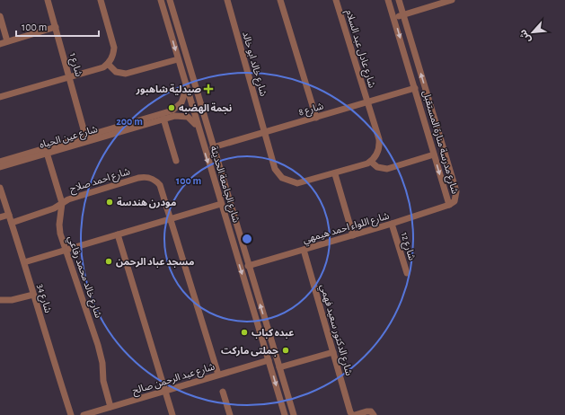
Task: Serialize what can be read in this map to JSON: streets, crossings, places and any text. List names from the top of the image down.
{
  "streets": {
    "street": [
      "شارع عادل عبد السلام",
      "شارع خالد ابو خالد",
      "شارع 1",
      "شارع 8",
      "شارع عين الحياه",
      "شارع مدرسة منارة المستقبل",
      "شارع احمد صلاح",
      "شارع الجامعة الحديثة",
      "شارع اللواء احمد هيمهي",
      "شارع 12",
      "شارع خالد محمد رفاعي",
      "شارع 34",
      "شارع الدكتور سعيد فهمي",
      "شارع عبد الرحمن صالح"
    ]
  },
  "crossings": [
    ["شارع عادل عبد السلام", "شارع خالد ابو خالد"],
    ["شارع عادل عبد السلام", "شارع 8"],
    ["شارع خالد ابو خالد", "شارع 8"],
    ["شارع 1", "شارع عين الحياه"],
    ["شارع 8", "شارع مدرسة منارة المستقبل"],
    ["شارع 8", "شارع الجامعة الحديثة"],
    ["شارع عين الحياه", "شارع الجامعة الحديثة"],
    ["شارع عين الحياه", "شارع خالد محمد رفاعي"],
    ["شارع مدرسة منارة المستقبل", "شارع اللواء احمد هيمهي"],
    ["شارع احمد صلاح", "شارع خالد محمد رفاعي"],
    ["شارع احمد صلاح", "شارع 34"],
    ["شارع احمد صلاح", "شارع عبد الرحمن صالح"],
    ["شارع الجامعة الحديثة", "شارع اللواء احمد هيمهي"],
    ["شارع الجامعة الحديثة", "شارع عبد الرحمن صالح"],
    ["شارع اللواء احمد هيمهي", "شارع 12"],
    ["شارع اللواء احمد هيمهي", "شارع الدكتور سعيد فهمي"],
    ["شارع خالد محمد رفاعي", "شارع عبد الرحمن صالح"]
  ],
  "places": {
    "health": ["صيدلية شاهبور"],
    "other": [
      "نجمة الهضبه",
      "مودرن هندسة",
      "مسجد عباد الرحمن",
      "عبده كباب",
      "جملتى ماركت"
    ]
  },
  "scale_bar": "100 m",
  "north": "bottom left",
  "rings": ["200 m", "100 m"]
}
